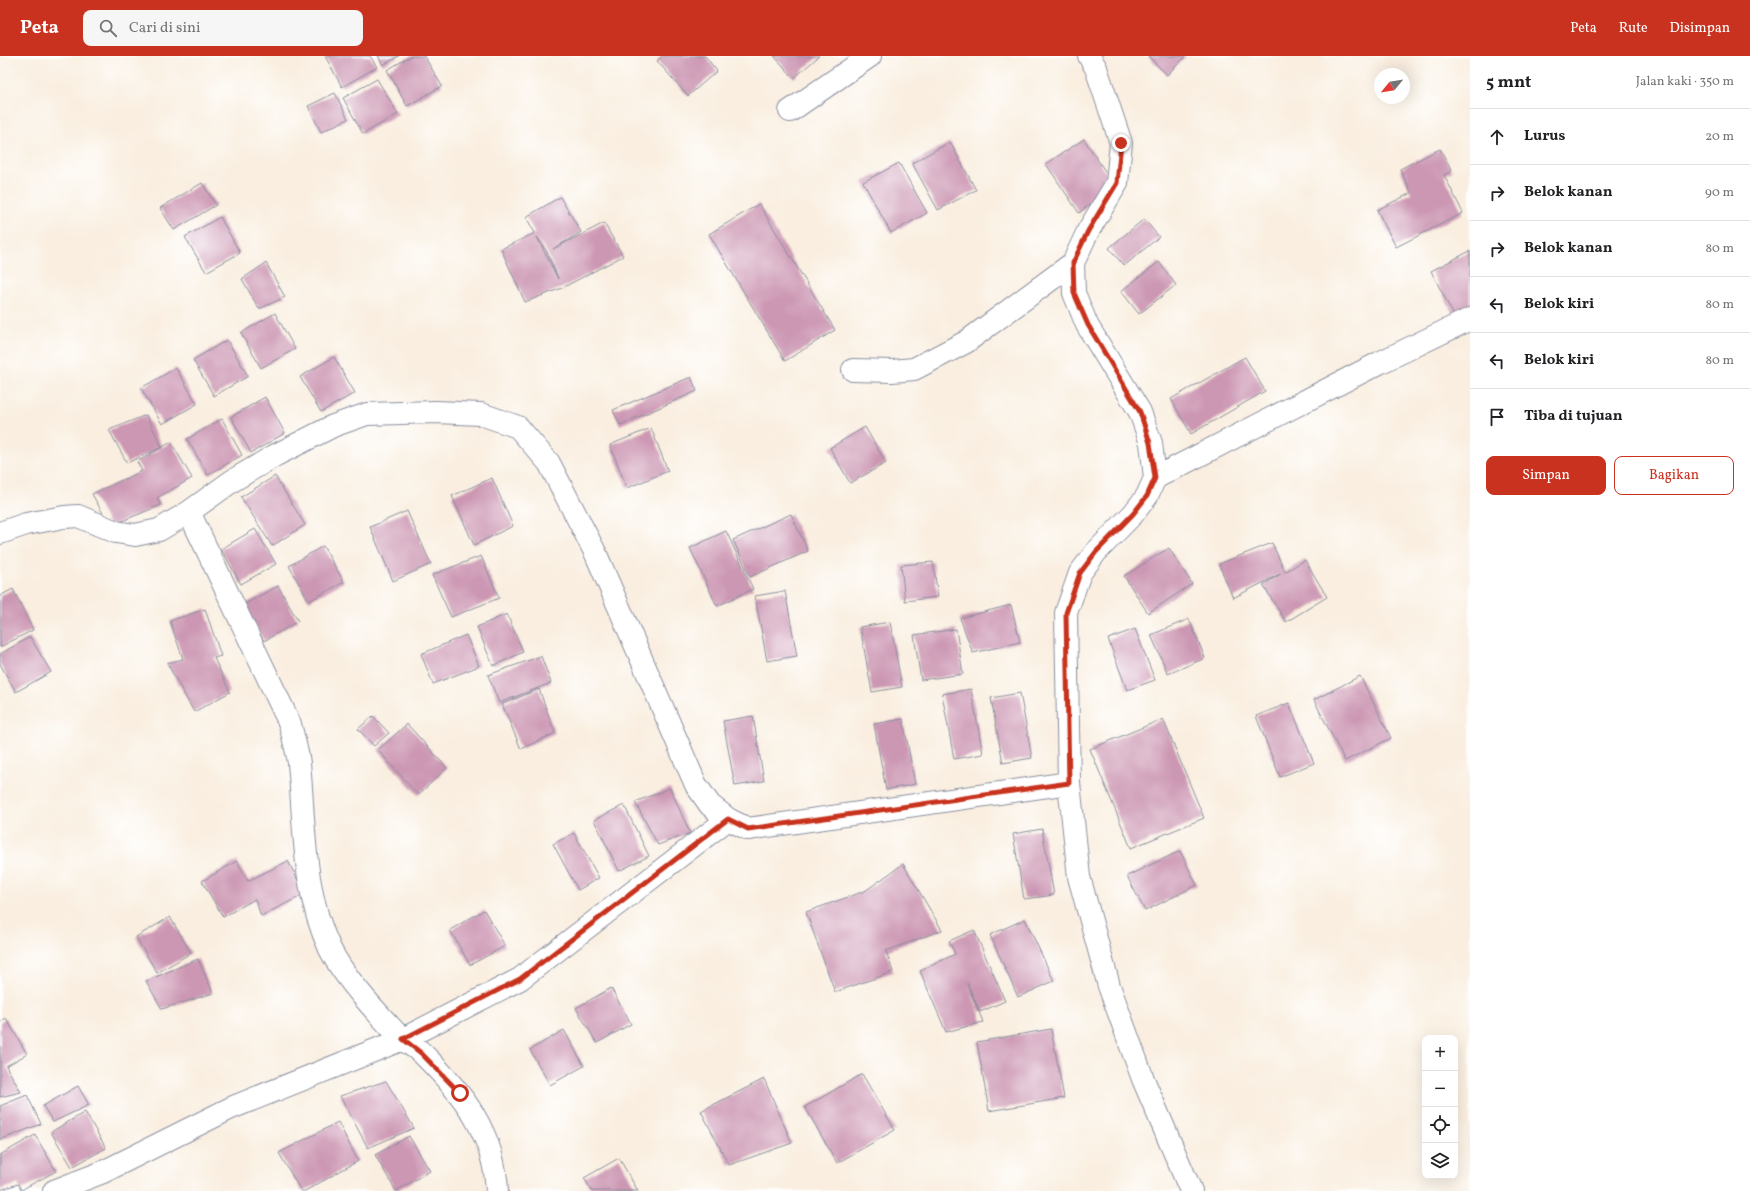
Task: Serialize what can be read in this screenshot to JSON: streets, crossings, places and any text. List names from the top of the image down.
{
  "north": "bottom left",
  "page": {
    "header": "Peta",
    "search": "Cari di sini",
    "nav": ["Peta", "Rute", "Disimpan"],
    "heading": ["5 mnt", "Jalan kaki · 350 m"],
    "list": [
      ["Lurus", "20 m"],
      ["Belok kanan", "90 m"],
      ["Belok kanan", "80 m"],
      ["Belok kiri", "80 m"],
      ["Belok kiri", "80 m"],
      "Tiba di tujuan"
    ],
    "buttons": ["Simpan", "Bagikan"],
    "map_buttons": ["+", "−"]
  }
}
